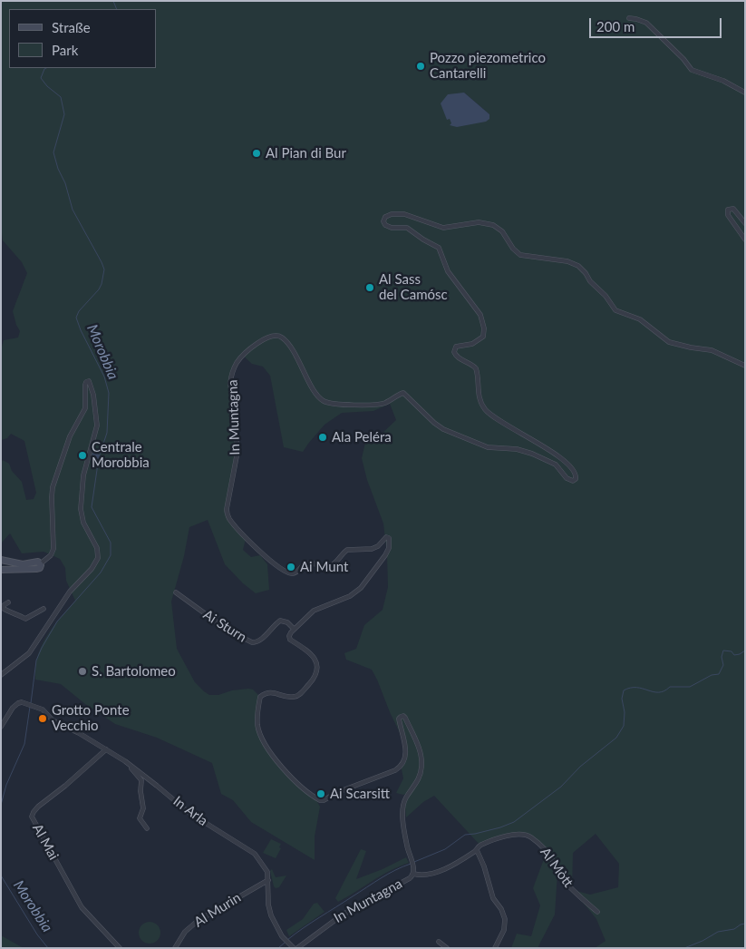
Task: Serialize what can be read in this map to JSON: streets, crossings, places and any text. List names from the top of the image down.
{
  "streets": {
    "street": [
      "In Muntagna",
      "Ai Sturn",
      "In Arla",
      "Al Mai",
      "Al Mòtt",
      "Al Murin"
    ]
  },
  "crossings": [
    ["In Muntagna", "Ai Sturn"],
    ["In Muntagna", "In Arla"],
    ["In Muntagna", "Al Mòtt"],
    ["In Arla", "Al Mai"],
    ["In Arla", "Al Murin"]
  ],
  "water": ["Morobbia"],
  "places": [
    "Pozzo piezometrico Cantarelli",
    "Al Pian di Bur",
    "Al Sass del Camósc",
    "Ala Peléra",
    "Centrale Morobbia",
    "Ai Munt",
    "S. Bartolomeo",
    "Grotto Ponte Vecchio",
    "Ai Scarsitt"
  ],
  "legend": ["Straße", "Park"],
  "scale_bar": "200 m"
}
